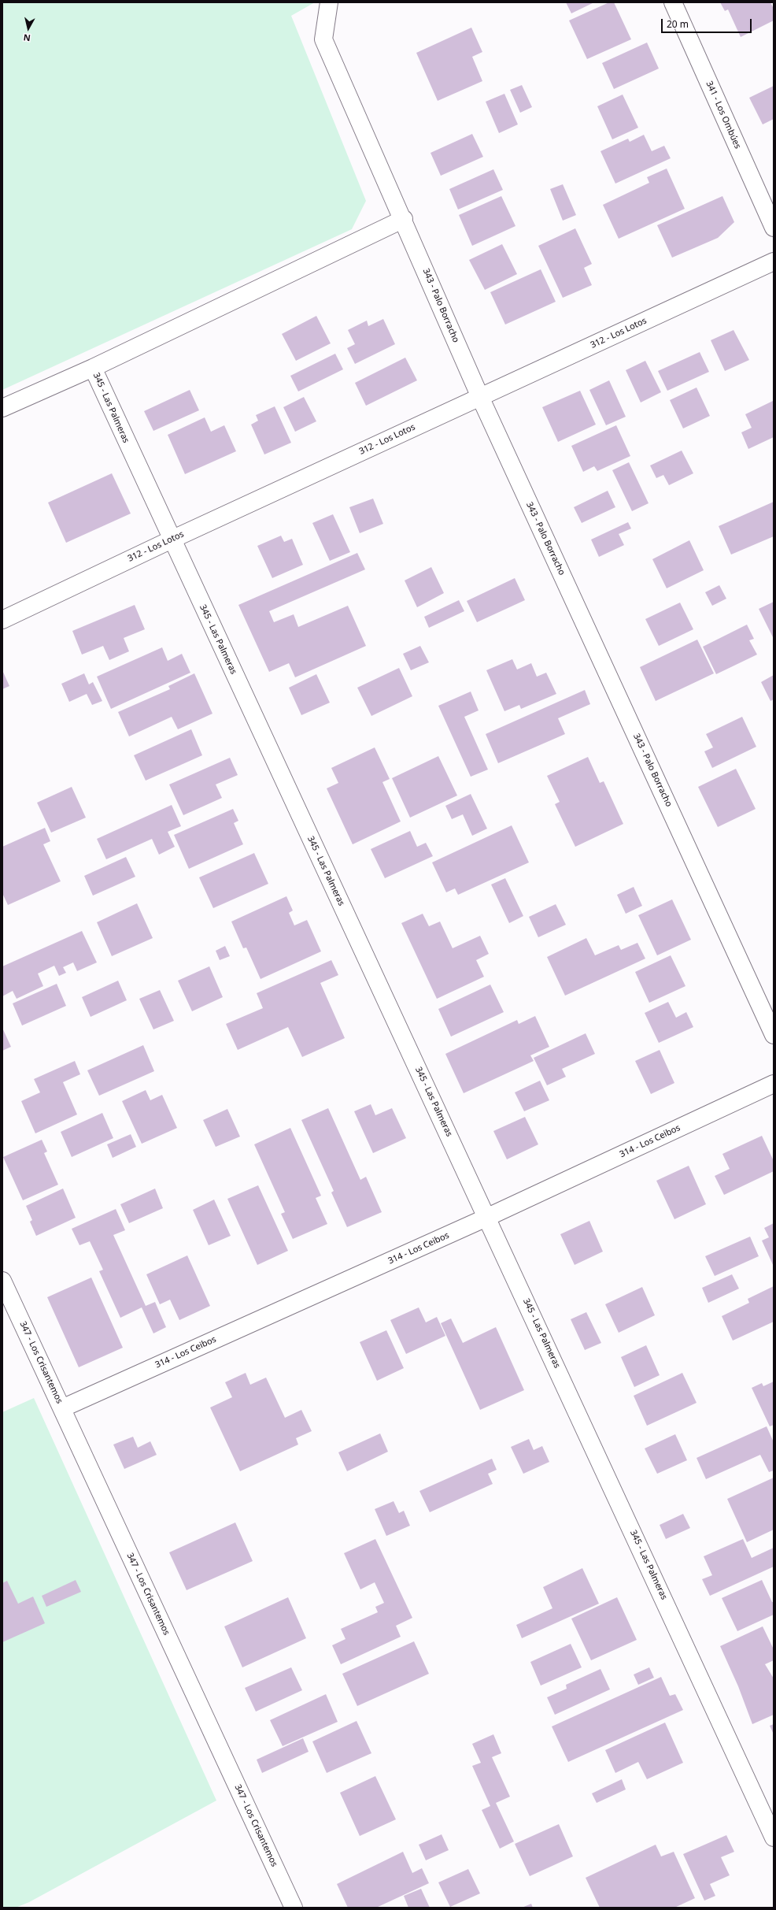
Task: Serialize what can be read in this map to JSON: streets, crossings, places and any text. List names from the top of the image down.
{
  "streets": {
    "street": [
      "341 - Los Ombúes",
      "343 - Palo Borracho",
      "312 - Los Lotos",
      "345 - Las Palmeras",
      "314 - Los Ceibos",
      "347 - Los Crisantemos"
    ]
  },
  "crossings": [
    ["343 - Palo Borracho", "312 - Los Lotos"],
    ["312 - Los Lotos", "345 - Las Palmeras"],
    ["345 - Las Palmeras", "314 - Los Ceibos"],
    ["314 - Los Ceibos", "347 - Los Crisantemos"]
  ],
  "scale_bar": "20 m",
  "north": "bottom"
}
